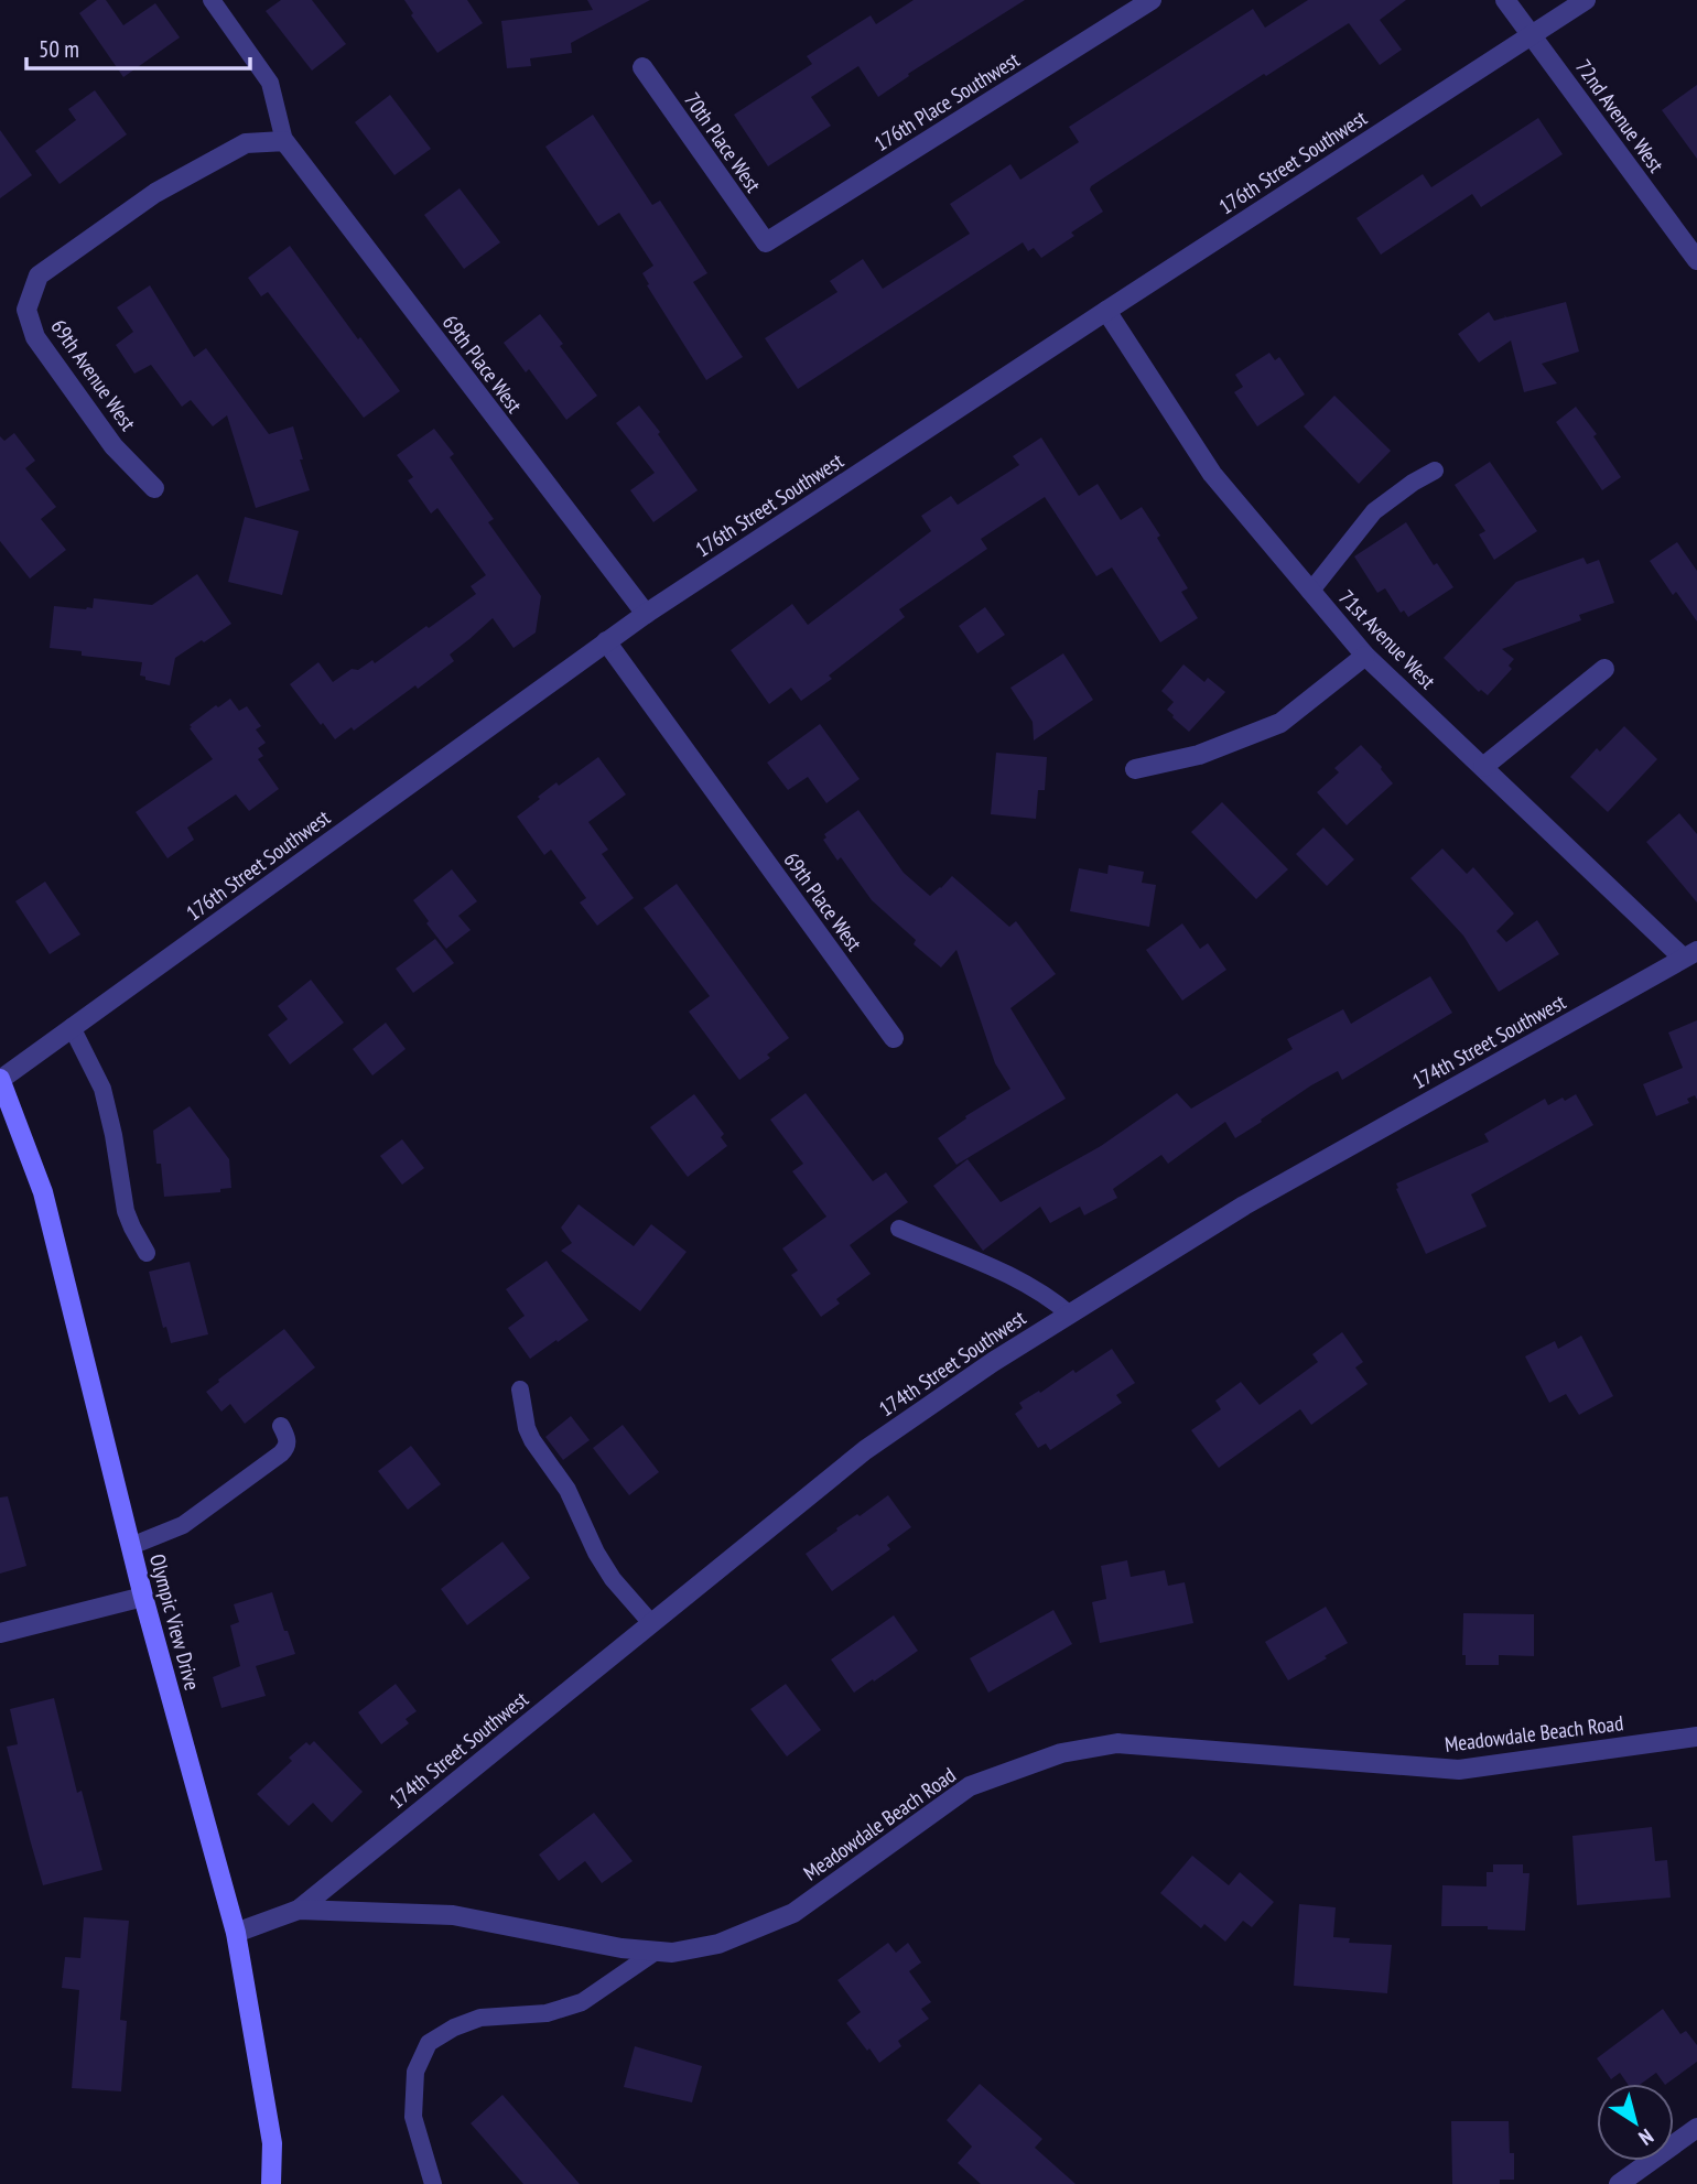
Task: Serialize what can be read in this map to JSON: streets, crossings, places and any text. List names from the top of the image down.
{
  "streets": {
    "main road": ["Olympic View Drive"],
    "street": [
      "176th Place Southwest",
      "72nd Avenue West",
      "70th Place West",
      "176th Street Southwest",
      "69th Place West",
      "69th Avenue West",
      "71st Avenue West",
      "174th Street Southwest",
      "Meadowdale Beach Road"
    ]
  },
  "crossings": [
    ["176th Place Southwest", "70th Place West"],
    ["72nd Avenue West", "176th Street Southwest"],
    ["176th Street Southwest", "69th Place West"],
    ["176th Street Southwest", "71st Avenue West"],
    ["176th Street Southwest", "Olympic View Drive"],
    ["69th Place West", "69th Avenue West"],
    ["71st Avenue West", "174th Street Southwest"],
    ["174th Street Southwest", "Meadowdale Beach Road"],
    ["Olympic View Drive", "Meadowdale Beach Road"]
  ],
  "scale_bar": "50 m",
  "north": "bottom right"
}
